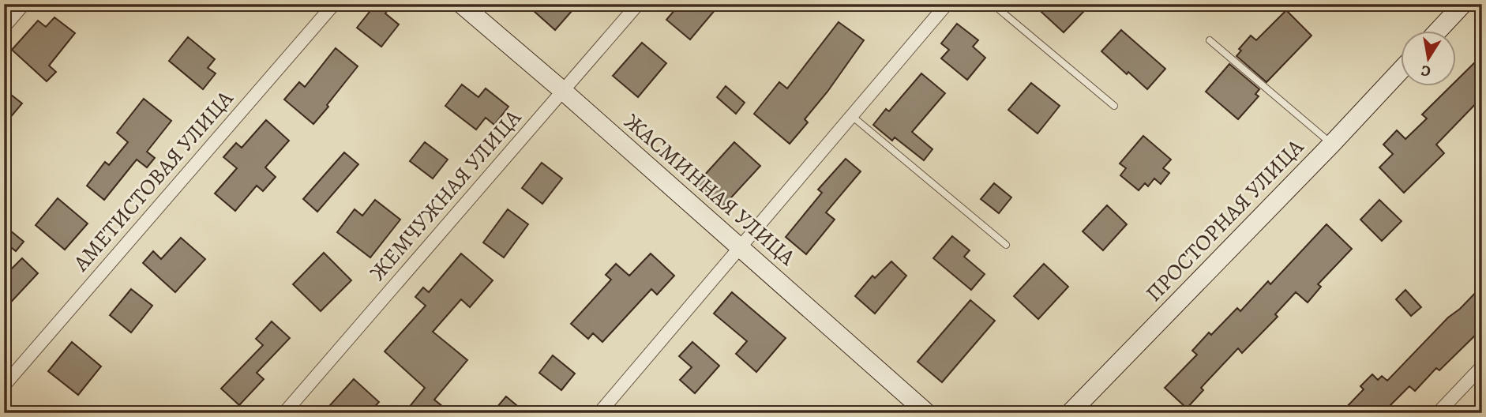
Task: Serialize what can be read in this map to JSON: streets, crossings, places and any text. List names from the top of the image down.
{
  "streets": {
    "street": [
      "АМЕТИСТОВАЯ УЛИЦА",
      "ЖАСМИННАЯ УЛИЦА",
      "ЖЕМЧУЖНАЯ УЛИЦА",
      "ПРОСТОРНАЯ УЛИЦА"
    ]
  },
  "crossings": [
    ["ЖАСМИННАЯ УЛИЦА", "ЖЕМЧУЖНАЯ УЛИЦА"]
  ],
  "north": "bottom"
}
